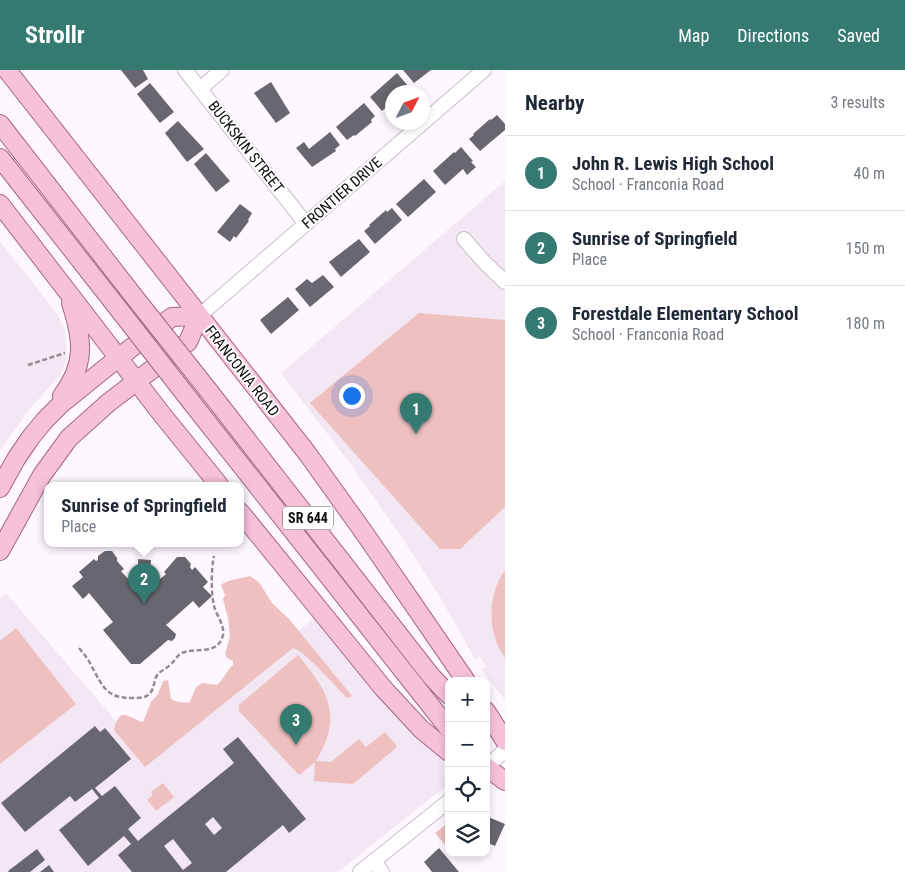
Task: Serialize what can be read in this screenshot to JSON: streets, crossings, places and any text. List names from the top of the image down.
{
  "streets": {
    "main road": ["FRONTIER DRIVE", "FRANCONIA ROAD", "SR 644"],
    "street": ["BUCKSKIN STREET"]
  },
  "crossings": [
    ["BUCKSKIN STREET", "FRONTIER DRIVE"],
    ["FRONTIER DRIVE", "FRANCONIA ROAD"]
  ],
  "north": "top right",
  "page": {
    "header": "Strollr",
    "nav": ["Map", "Directions", "Saved"],
    "heading": ["Nearby", "3 results"],
    "list": [
      {
        "mark": "1",
        "name": "John R. Lewis High School",
        "note": "School · Franconia Road",
        "value": "40 m"
      },
      {
        "mark": "2",
        "name": "Sunrise of Springfield",
        "note": "Place",
        "value": "150 m"
      },
      {
        "mark": "3",
        "name": "Forestdale Elementary School",
        "note": "School · Franconia Road",
        "value": "180 m"
      }
    ],
    "pins": ["1", "2", "3"],
    "popup": ["Sunrise of Springfield", "Place"],
    "map_buttons": ["+", "−"]
  }
}
